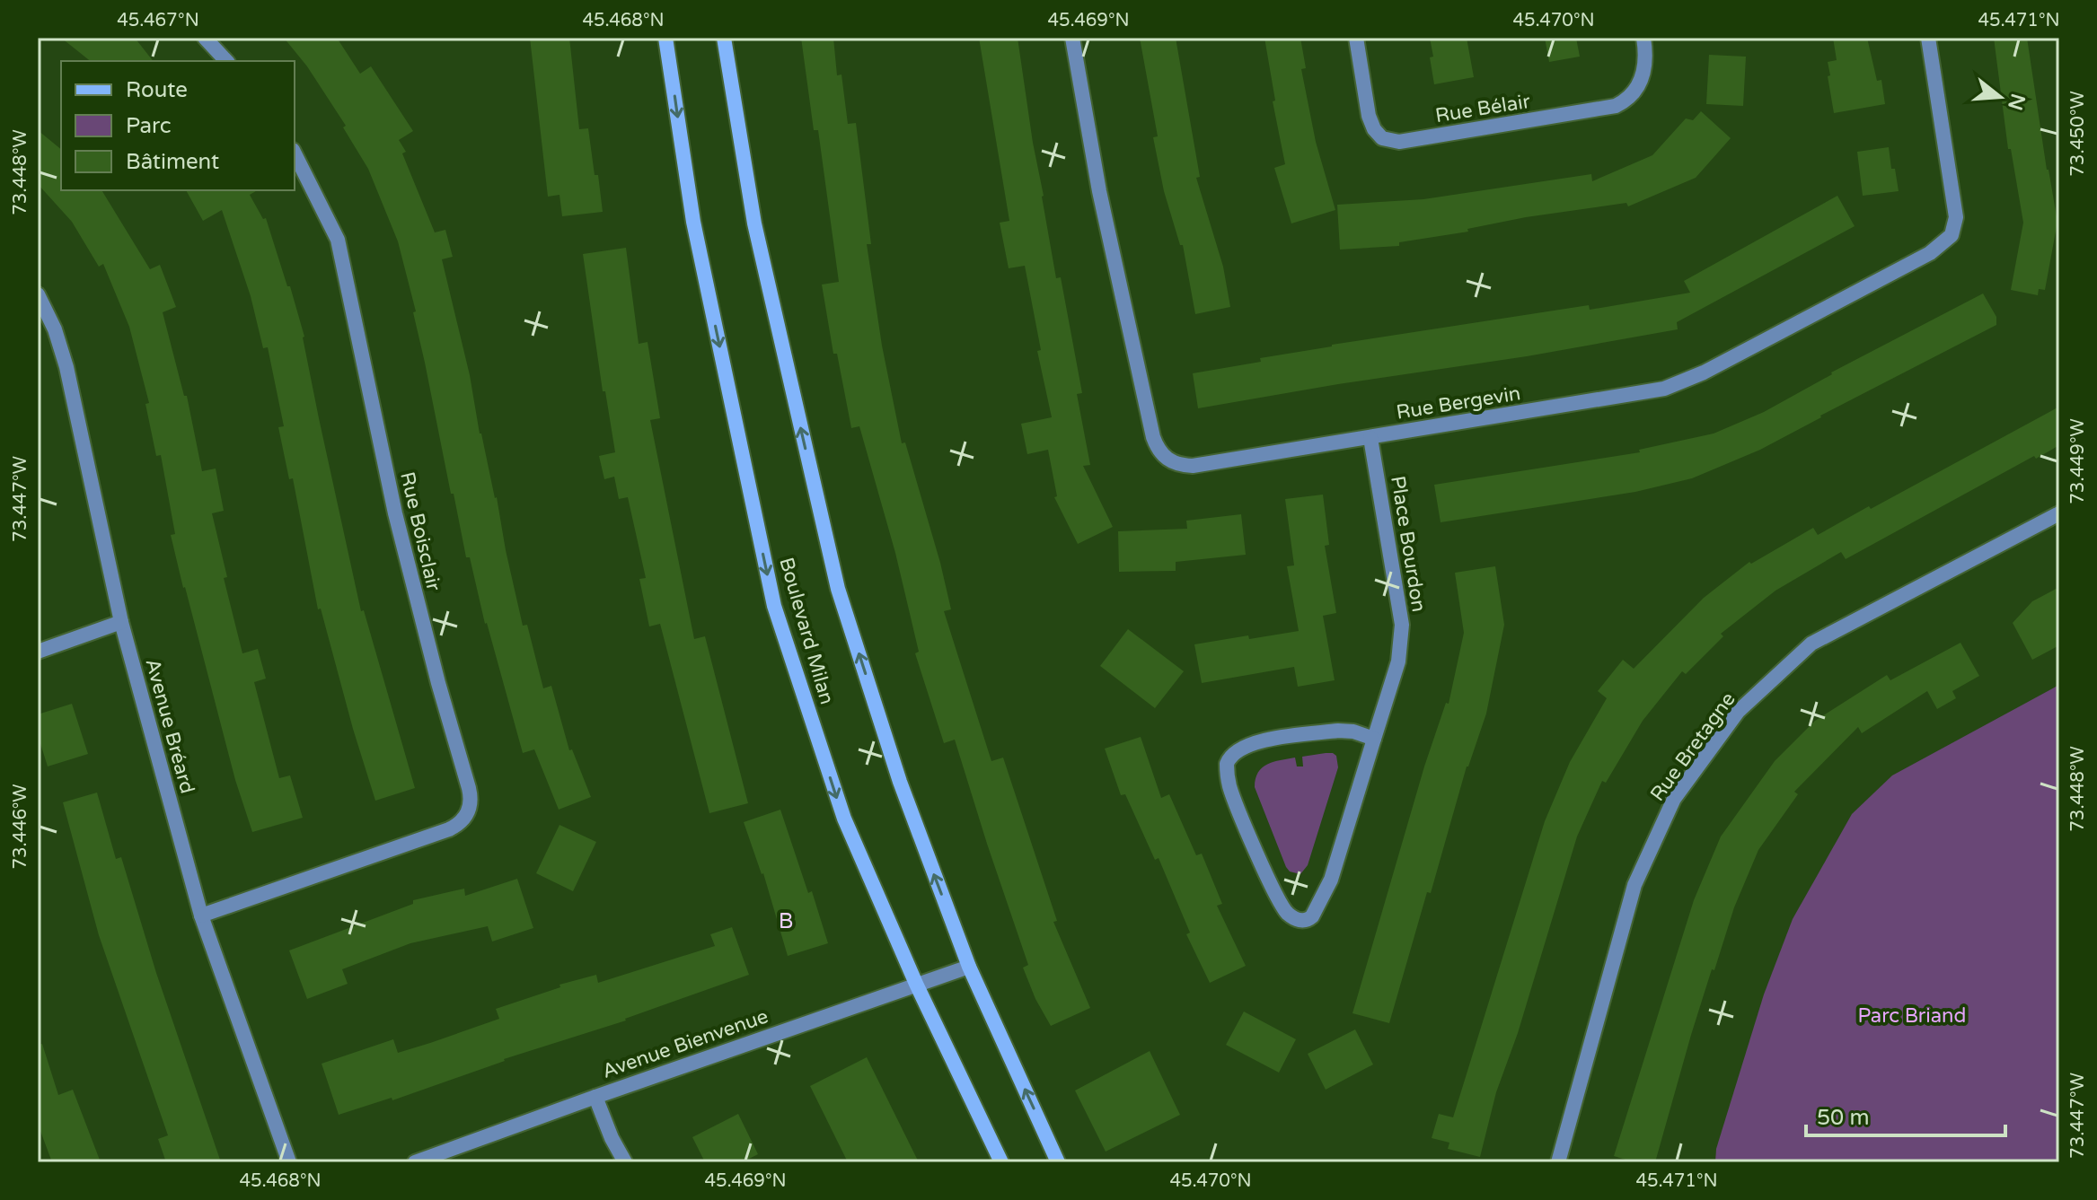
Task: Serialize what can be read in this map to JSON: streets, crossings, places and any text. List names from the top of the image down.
{
  "streets": {
    "main road": ["Boulevard Milan"],
    "street": [
      "Rue Bélair",
      "Rue Bergevin",
      "Rue Boisclair",
      "Place Bourdon",
      "Avenue Bréard",
      "Rue Bretagne",
      "Avenue Bienvenue"
    ]
  },
  "crossings": [
    ["Rue Bergevin", "Place Bourdon"],
    ["Rue Boisclair", "Avenue Bréard"],
    ["Boulevard Milan", "Avenue Bienvenue"]
  ],
  "districts": ["B"],
  "parks": ["Parc Briand"],
  "legend": ["Route", "Parc", "Bâtiment"],
  "scale_bar": "50 m",
  "north": "right",
  "coordinates": [
    "45.467°N",
    "45.468°N",
    "45.469°N",
    "45.470°N",
    "45.471°N",
    "73.450°W",
    "73.448°W",
    "73.449°W",
    "73.447°W",
    "73.446°W"
  ]
}
